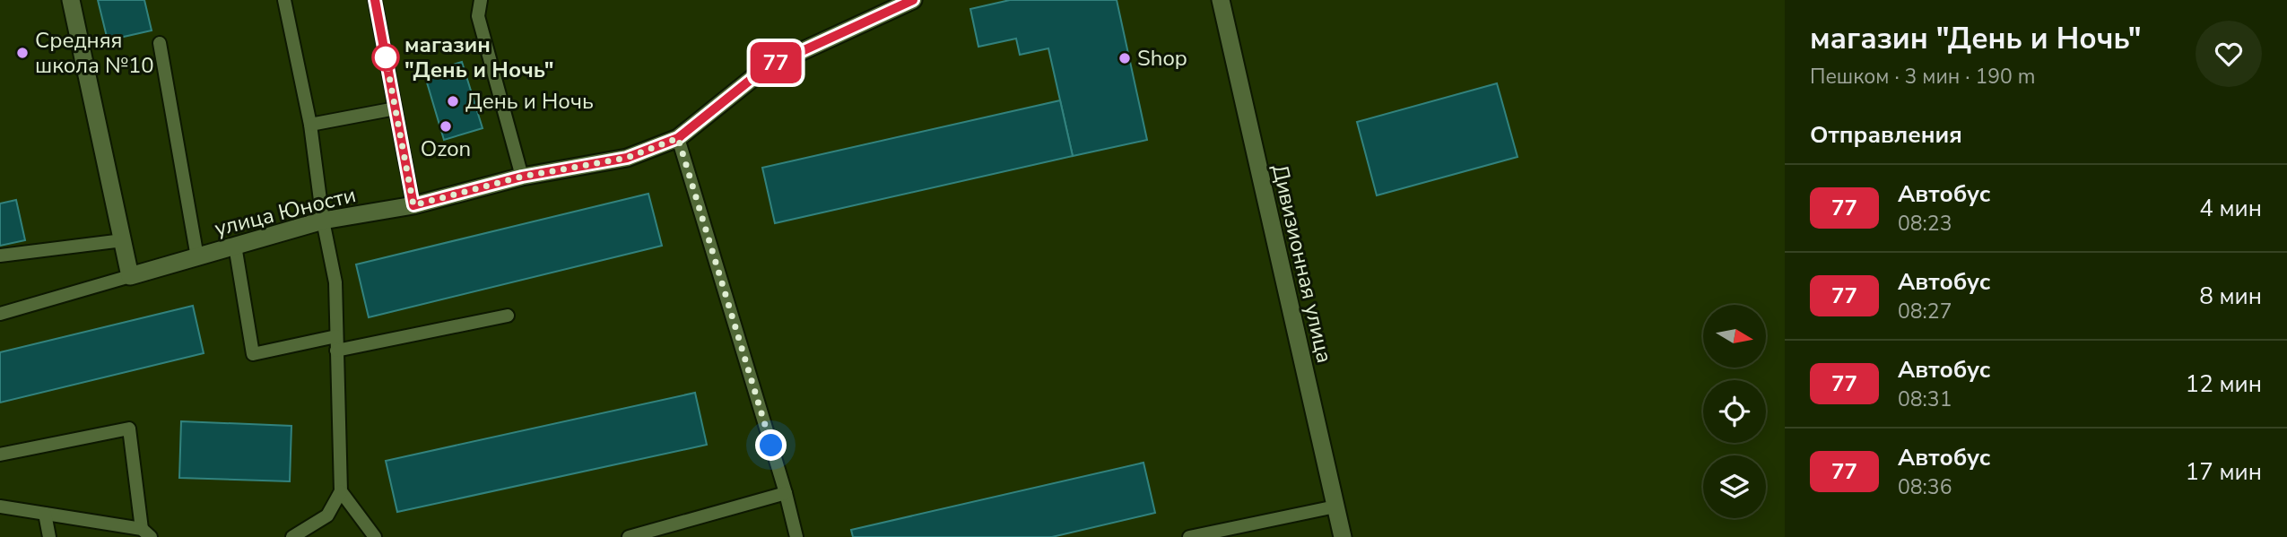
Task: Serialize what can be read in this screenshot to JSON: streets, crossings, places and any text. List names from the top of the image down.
{
  "streets": {
    "street": ["улица Юности", "Дивизионная улица"]
  },
  "places": [
    "Средняя школа №10",
    "магазин \"День и Ночь\"",
    "Shop",
    "День и Ночь",
    "Ozon"
  ],
  "lines": ["bus line 77"],
  "north": "right",
  "page": {
    "on_map": "77",
    "heading": [
      ["магазин \"День и Ночь\"", "Пешком · 3 мин · 190 m"],
      "Отправления"
    ],
    "list": [
      {
        "mark": "77",
        "name": "Автобус",
        "note": "08:23",
        "value": "4 мин"
      },
      {
        "mark": "77",
        "name": "Автобус",
        "note": "08:27",
        "value": "8 мин"
      },
      {
        "mark": "77",
        "name": "Автобус",
        "note": "08:31",
        "value": "12 мин"
      },
      {
        "mark": "77",
        "name": "Автобус",
        "note": "08:36",
        "value": "17 мин"
      }
    ]
  }
}
